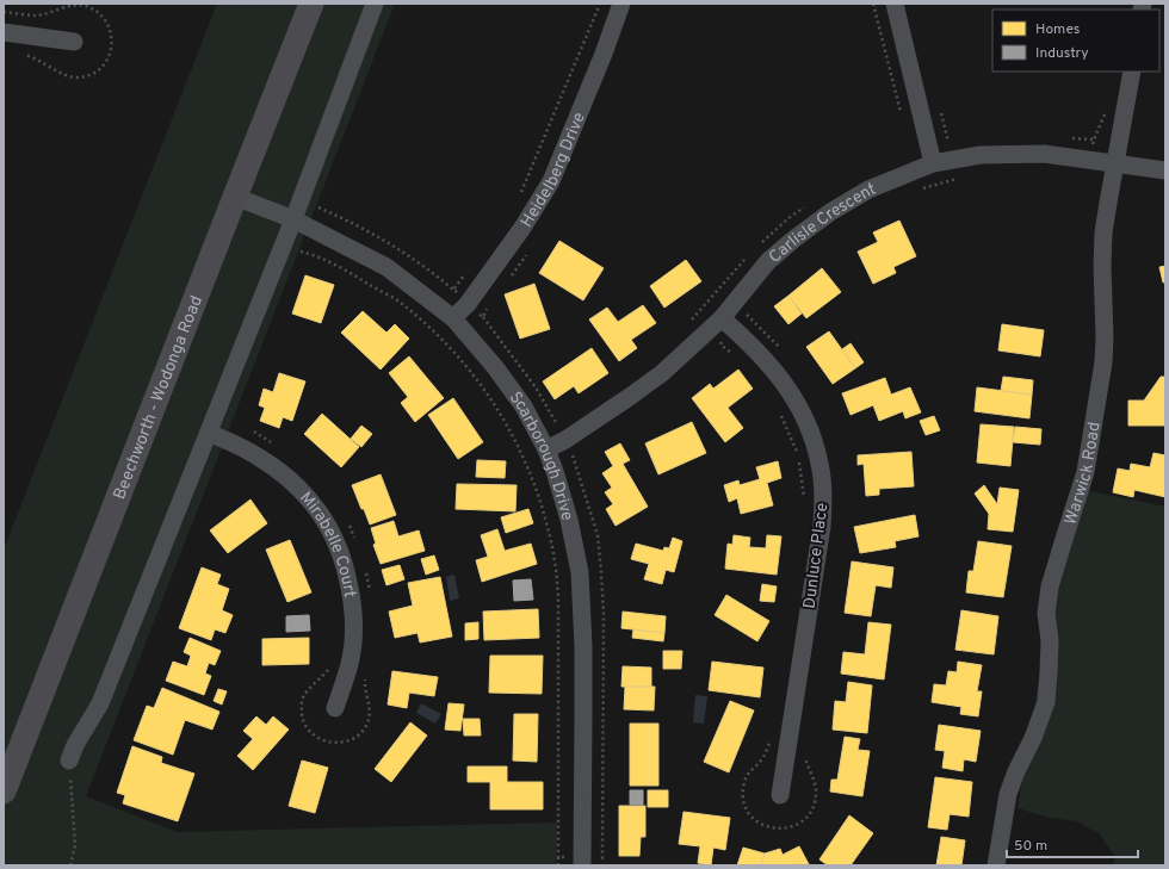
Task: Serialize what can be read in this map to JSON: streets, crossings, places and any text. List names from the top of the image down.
{
  "streets": {
    "main road": ["Beechworth - Wodonga Road"],
    "street": [
      "Heidelberg Drive",
      "Carlisle Crescent",
      "Scarborough Drive",
      "Warwick Road",
      "Mirabelle Court",
      "Dunluce Place"
    ]
  },
  "crossings": [
    ["Heidelberg Drive", "Scarborough Drive"],
    ["Carlisle Crescent", "Scarborough Drive"],
    ["Carlisle Crescent", "Warwick Road"],
    ["Carlisle Crescent", "Dunluce Place"],
    ["Beechworth - Wodonga Road", "Scarborough Drive"]
  ],
  "legend": ["Homes", "Industry"],
  "scale_bar": "50 m"
}
